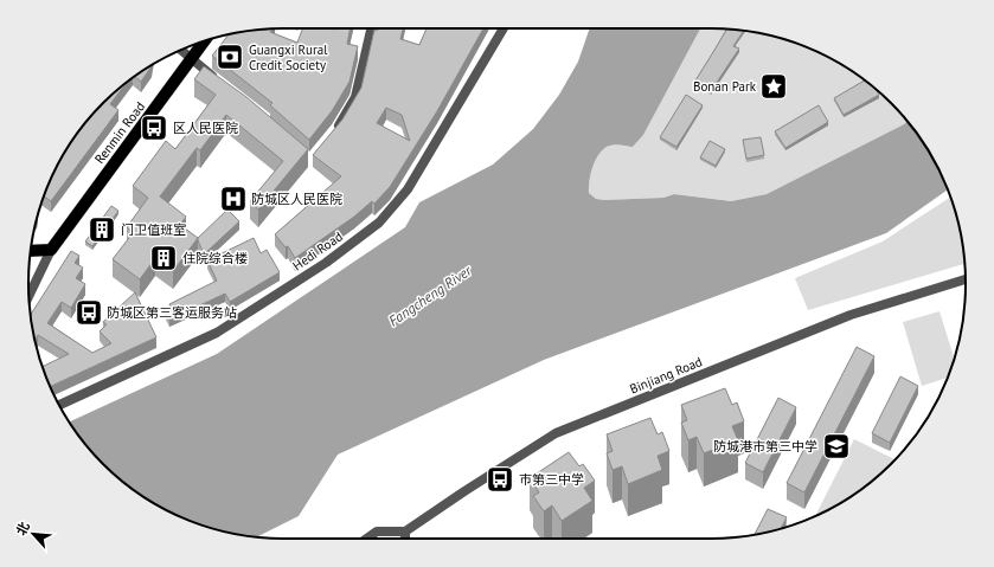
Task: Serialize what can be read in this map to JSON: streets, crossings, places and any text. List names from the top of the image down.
{
  "streets": {
    "main road": ["Renmin Road"],
    "street": ["Hedi Road", "Binjiang Road"]
  },
  "water": ["Fangcheng River"],
  "places": {
    "bank": ["Guangxi Rural Credit Society"],
    "place": ["Bonan Park"],
    "bus stop": ["区人民医院", "防城区第三客运服务站", "巿第三中学"],
    "hospital": ["防城区人民医院"],
    "building": ["门卫值班室", "住院综合楼"],
    "school or university": ["防城港市第三中学"]
  },
  "north": "top left"
}
